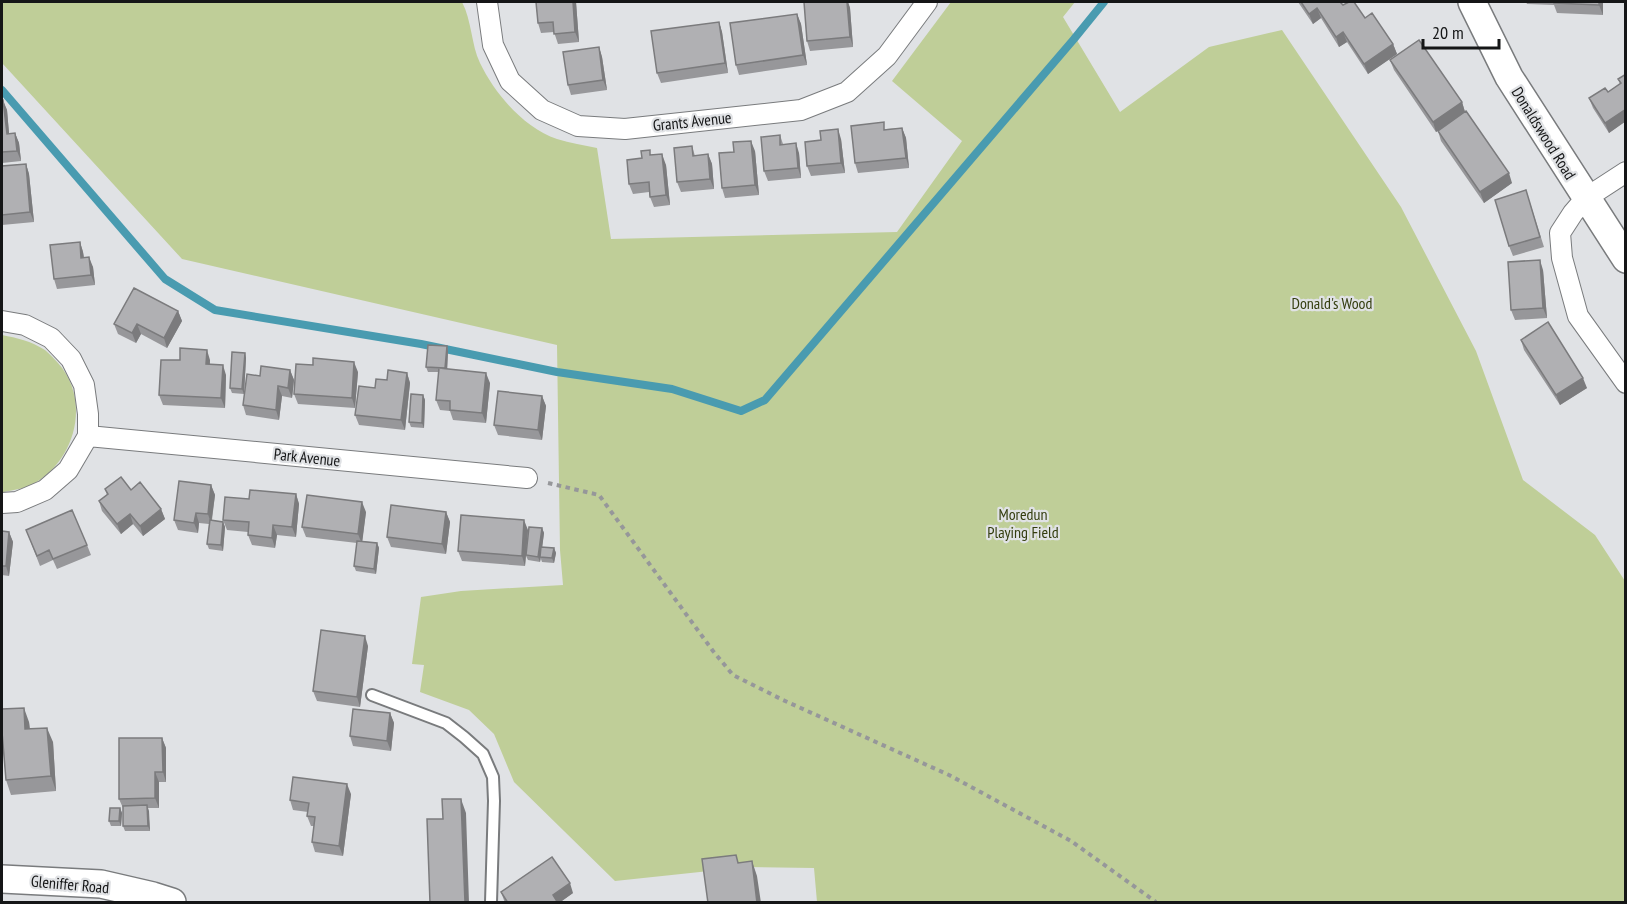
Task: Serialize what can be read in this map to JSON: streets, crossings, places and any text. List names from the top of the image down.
{
  "streets": {
    "street": [
      "Grants Avenue",
      "Donaldswood Road",
      "Park Avenue",
      "Gleniffer Road"
    ]
  },
  "parks": ["Donald's Wood", "Moredun Playing Field"],
  "scale_bar": "20 m"
}
